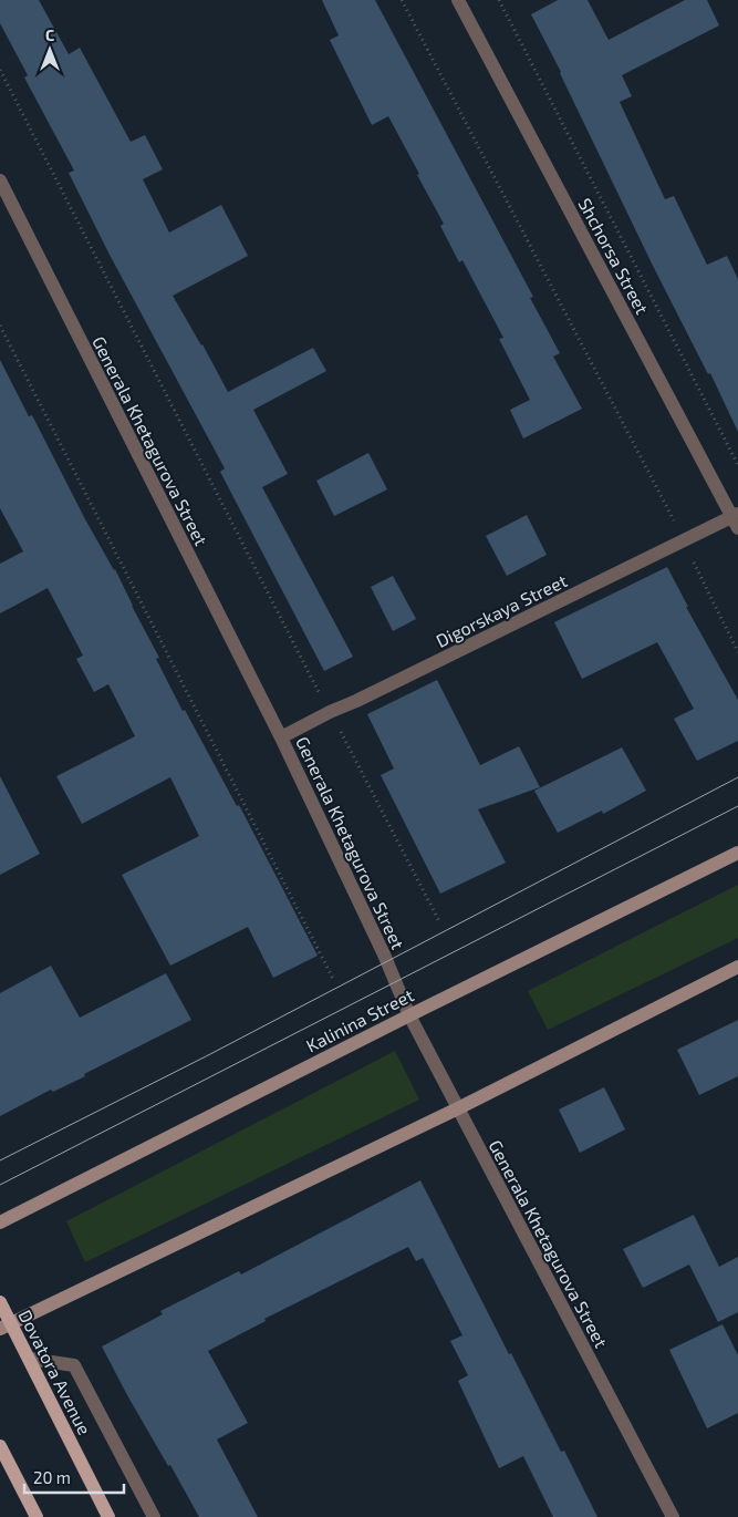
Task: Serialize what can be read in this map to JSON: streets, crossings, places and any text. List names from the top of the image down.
{
  "streets": {
    "main road": ["Kalinina Street", "Dovatora Avenue"],
    "street": ["Shchorsa Street", "Generala Khetagurova Street", "Digorskaya Street"]
  },
  "crossings": [
    ["Shchorsa Street", "Digorskaya Street"],
    ["Generala Khetagurova Street", "Digorskaya Street"],
    ["Generala Khetagurova Street", "Kalinina Street"]
  ],
  "scale_bar": "20 m",
  "north": "top"
}
